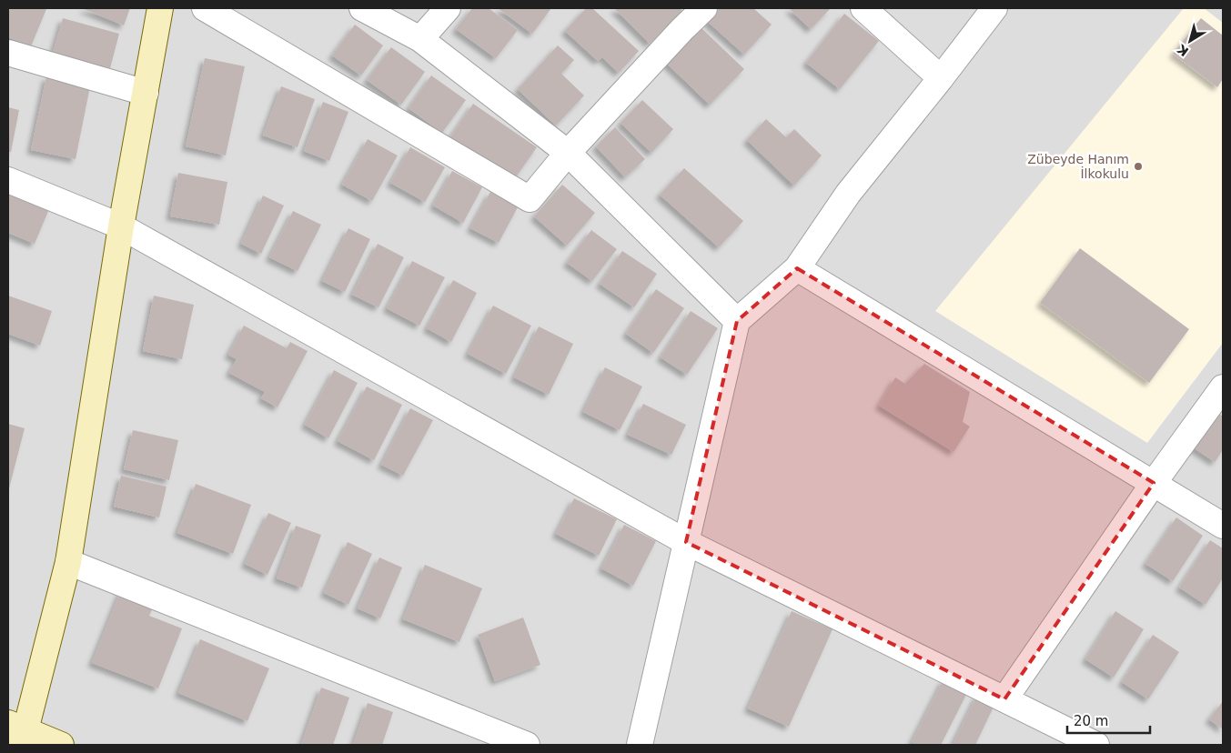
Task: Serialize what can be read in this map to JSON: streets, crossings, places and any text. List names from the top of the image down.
{
  "places": ["Zübeyde Hanım İlkokulu"],
  "scale_bar": "20 m",
  "north": "bottom left"
}
